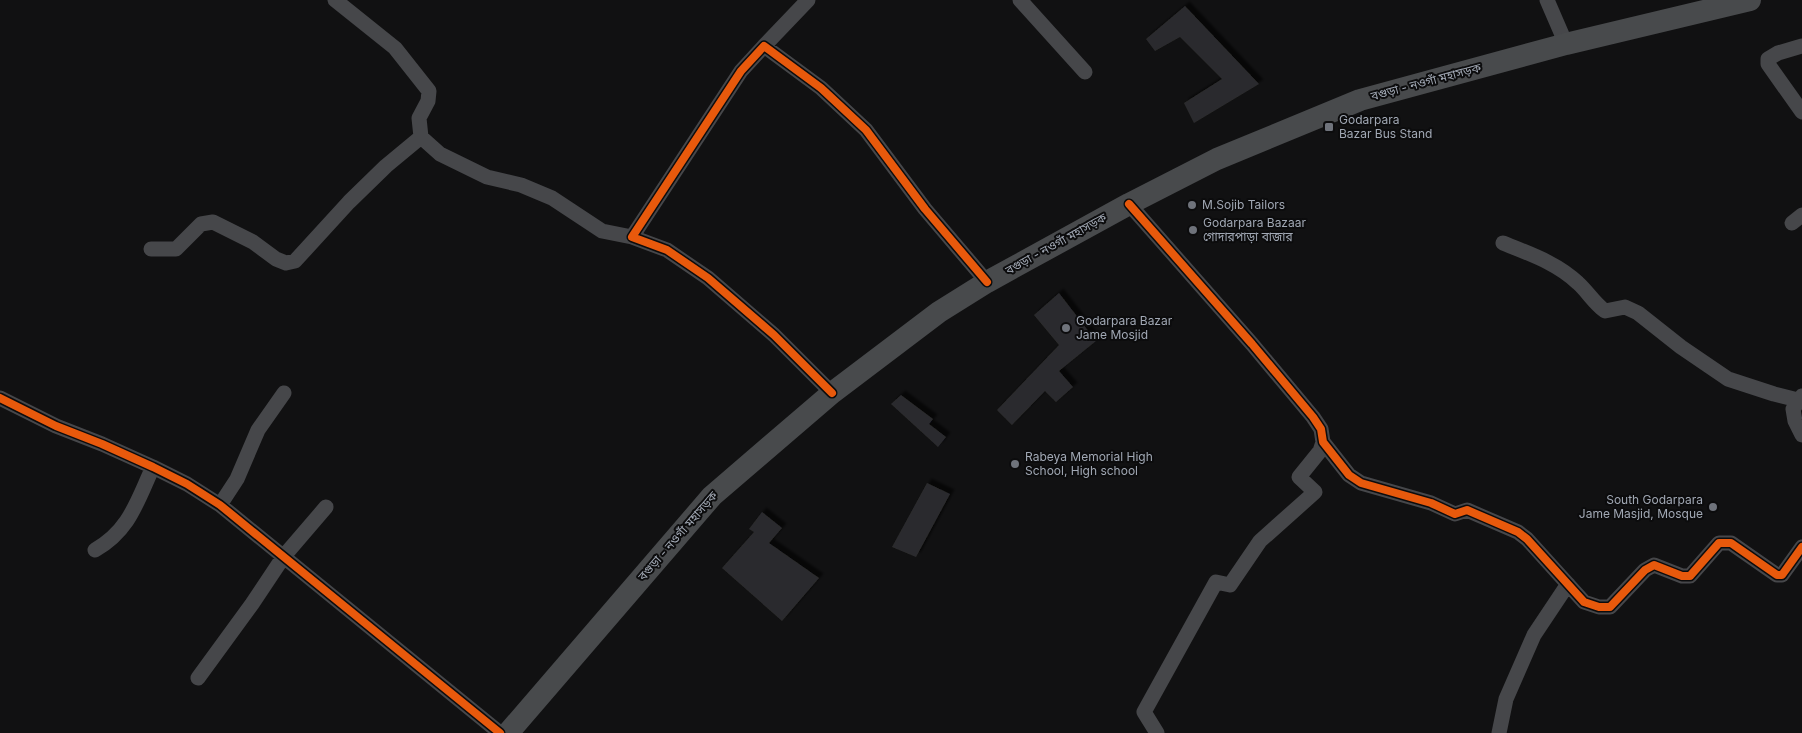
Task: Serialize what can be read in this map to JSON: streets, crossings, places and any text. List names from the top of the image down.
{
  "streets": {
    "main road": ["বগুড়া - নওগাঁ মহাসড়ক"]
  },
  "places": {
    "transit": ["Godarpara Bazar Bus Stand"],
    "other": [
      "M.Sojib Tailors",
      "Godarpara Bazaar গোদারপাড়া বাজার",
      "Godarpara Bazar Jame Mosjid",
      "Rabeya Memorial High School, High school",
      "South Godarpara Jame Masjid, Mosque"
    ]
  }
}
